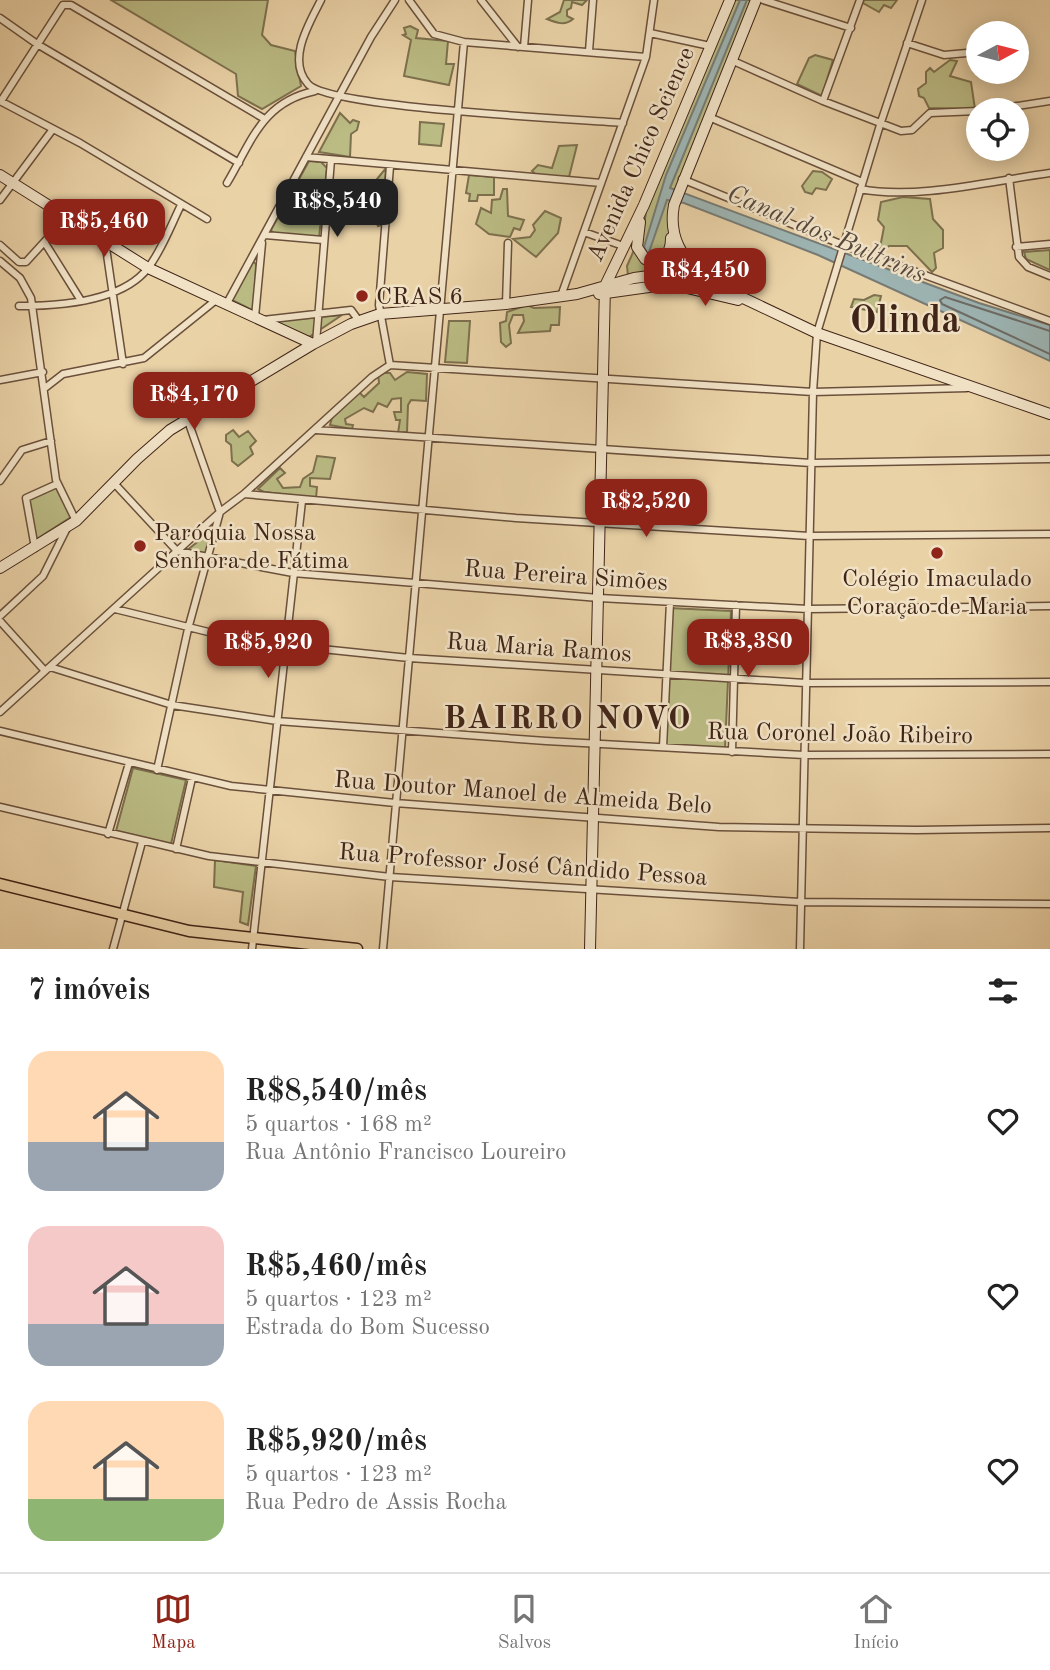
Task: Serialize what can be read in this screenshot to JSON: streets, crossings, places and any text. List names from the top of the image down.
{
  "streets": {
    "main road": ["Avenida Chico Science"],
    "street": [
      "Rua Pereira Simões",
      "Rua Maria Ramos",
      "Rua Coronel João Ribeiro",
      "Rua Doutor Manoel de Almeida Belo",
      "Rua Professor José Cândido Pessoa"
    ]
  },
  "districts": ["Olinda", "BAIRRO NOVO"],
  "water": ["Canal dos Bultrins"],
  "places": ["CRAS 6", "Paróquia Nossa Senhora de Fátima", "Colégio Imaculado Coração de Maria"],
  "north": "right",
  "page": {
    "price": [
      "R$8,540",
      "R$5,460",
      "R$4,450",
      "R$4,170",
      "R$2,520",
      "R$3,380",
      "R$5,920"
    ],
    "heading": "7 imóveis",
    "list": [
      {
        "name": "R$8,540/mês",
        "note": "5 quartos · 168 m² · Rua Antônio Francisco Loureiro"
      },
      {
        "name": "R$5,460/mês",
        "note": "5 quartos · 123 m² · Estrada do Bom Sucesso"
      },
      {
        "name": "R$5,920/mês",
        "note": "5 quartos · 123 m² · Rua Pedro de Assis Rocha"
      }
    ],
    "tabs": ["Mapa", "Salvos", "Início"]
  }
}
